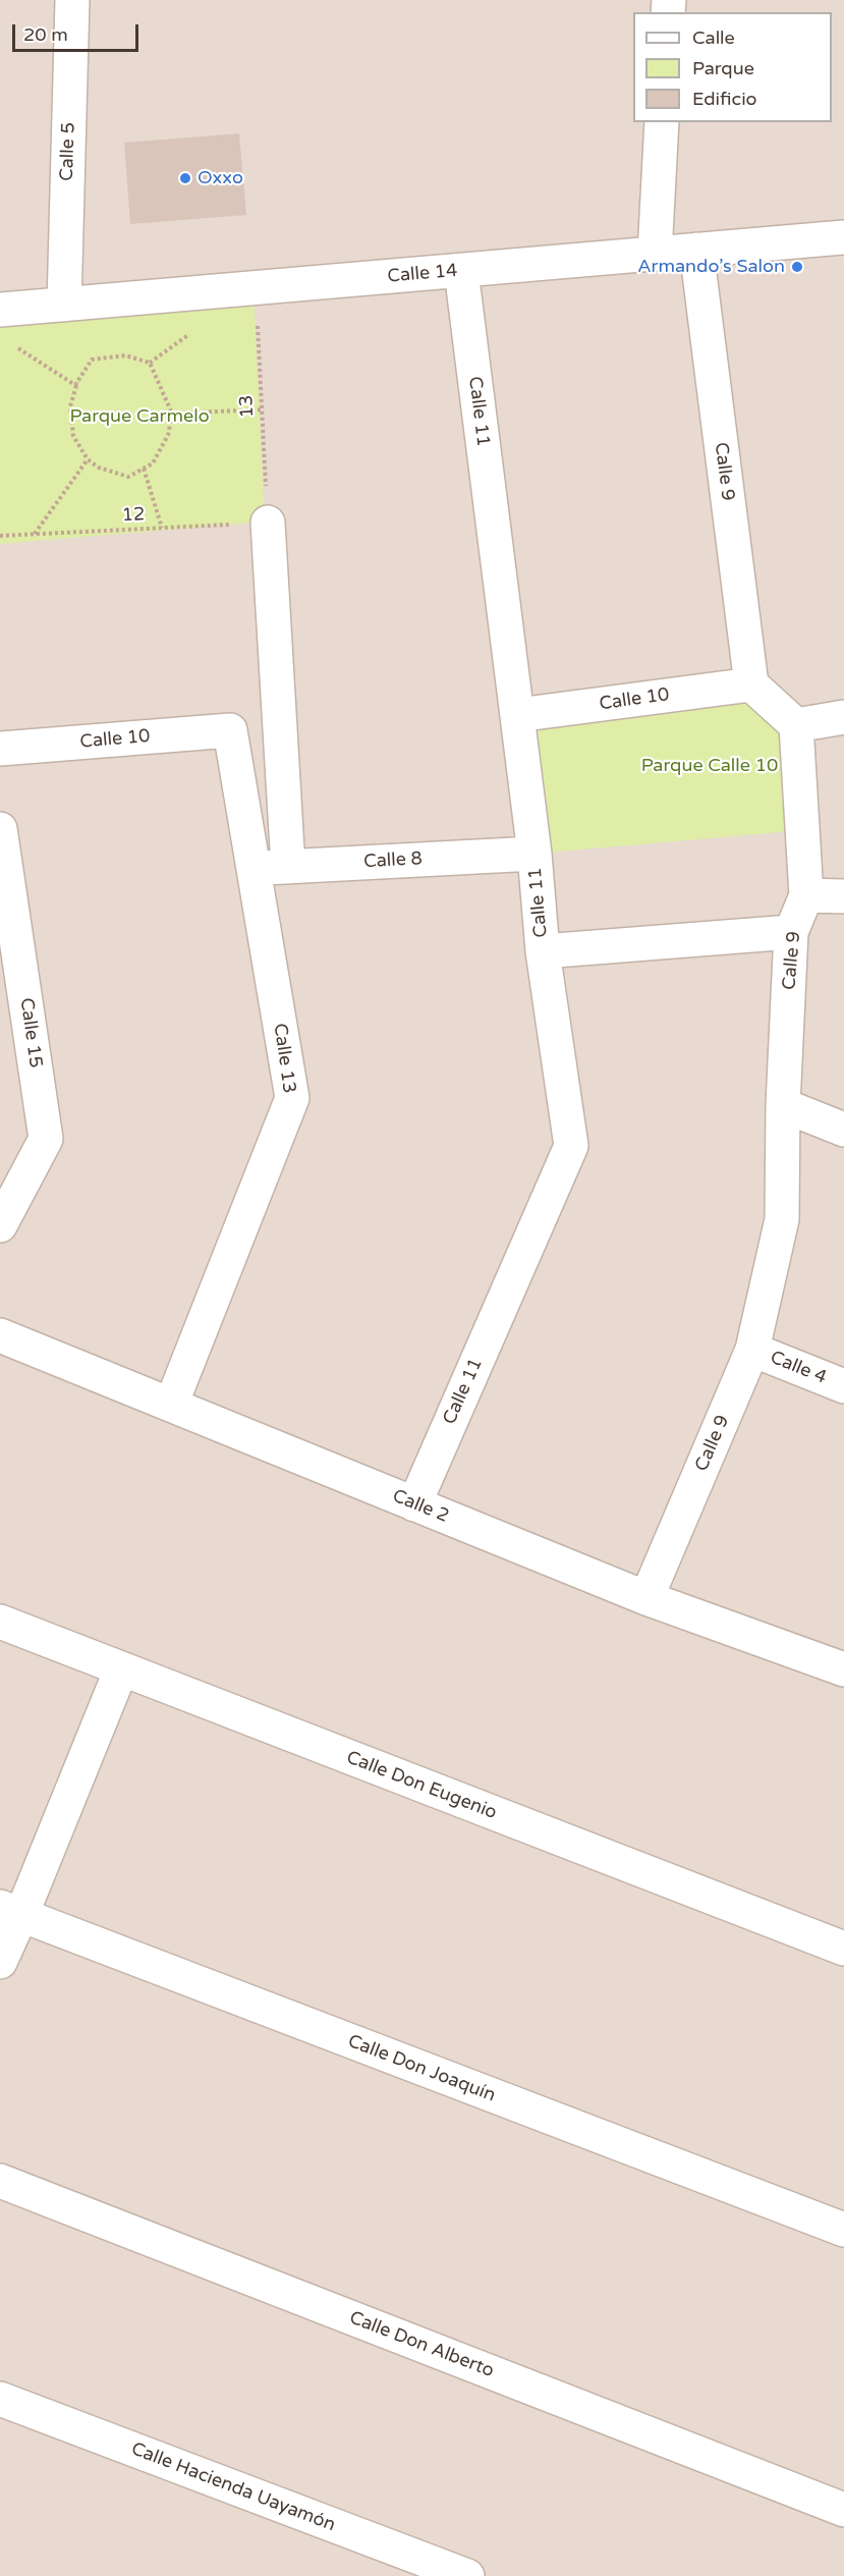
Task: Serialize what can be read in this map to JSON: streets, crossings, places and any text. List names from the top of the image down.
{
  "streets": {
    "street": [
      "Calle 5",
      "Calle 14",
      "Calle 11",
      "Calle 9",
      "Calle 10",
      "Calle 8",
      "Calle 15",
      "Calle 13",
      "Calle 4",
      "Calle 2",
      "Calle Don Eugenio",
      "Calle Don Joaquín",
      "Calle Don Alberto",
      "Calle Hacienda Uayamón"
    ],
    "path": ["13", "12"]
  },
  "crossings": [
    ["Calle 5", "Calle 14"],
    ["Calle 14", "13"],
    ["Calle 14", "Calle 11"],
    ["Calle 14", "Calle 9"],
    ["13", "12"],
    ["Calle 11", "Calle 10"],
    ["Calle 11", "Calle 8"],
    ["Calle 11", "Calle 2"],
    ["Calle 9", "Calle 10"],
    ["Calle 9", "Calle 4"],
    ["Calle 9", "Calle 2"],
    ["Calle 10", "Calle 13"],
    ["Calle 8", "Calle 13"],
    ["Calle 13", "Calle 2"]
  ],
  "parks": ["Parque Carmelo", "Parque Calle 10"],
  "places": ["Oxxo", "Armando’s Salon"],
  "legend": ["Calle", "Parque", "Edificio"],
  "scale_bar": "20 m"
}
